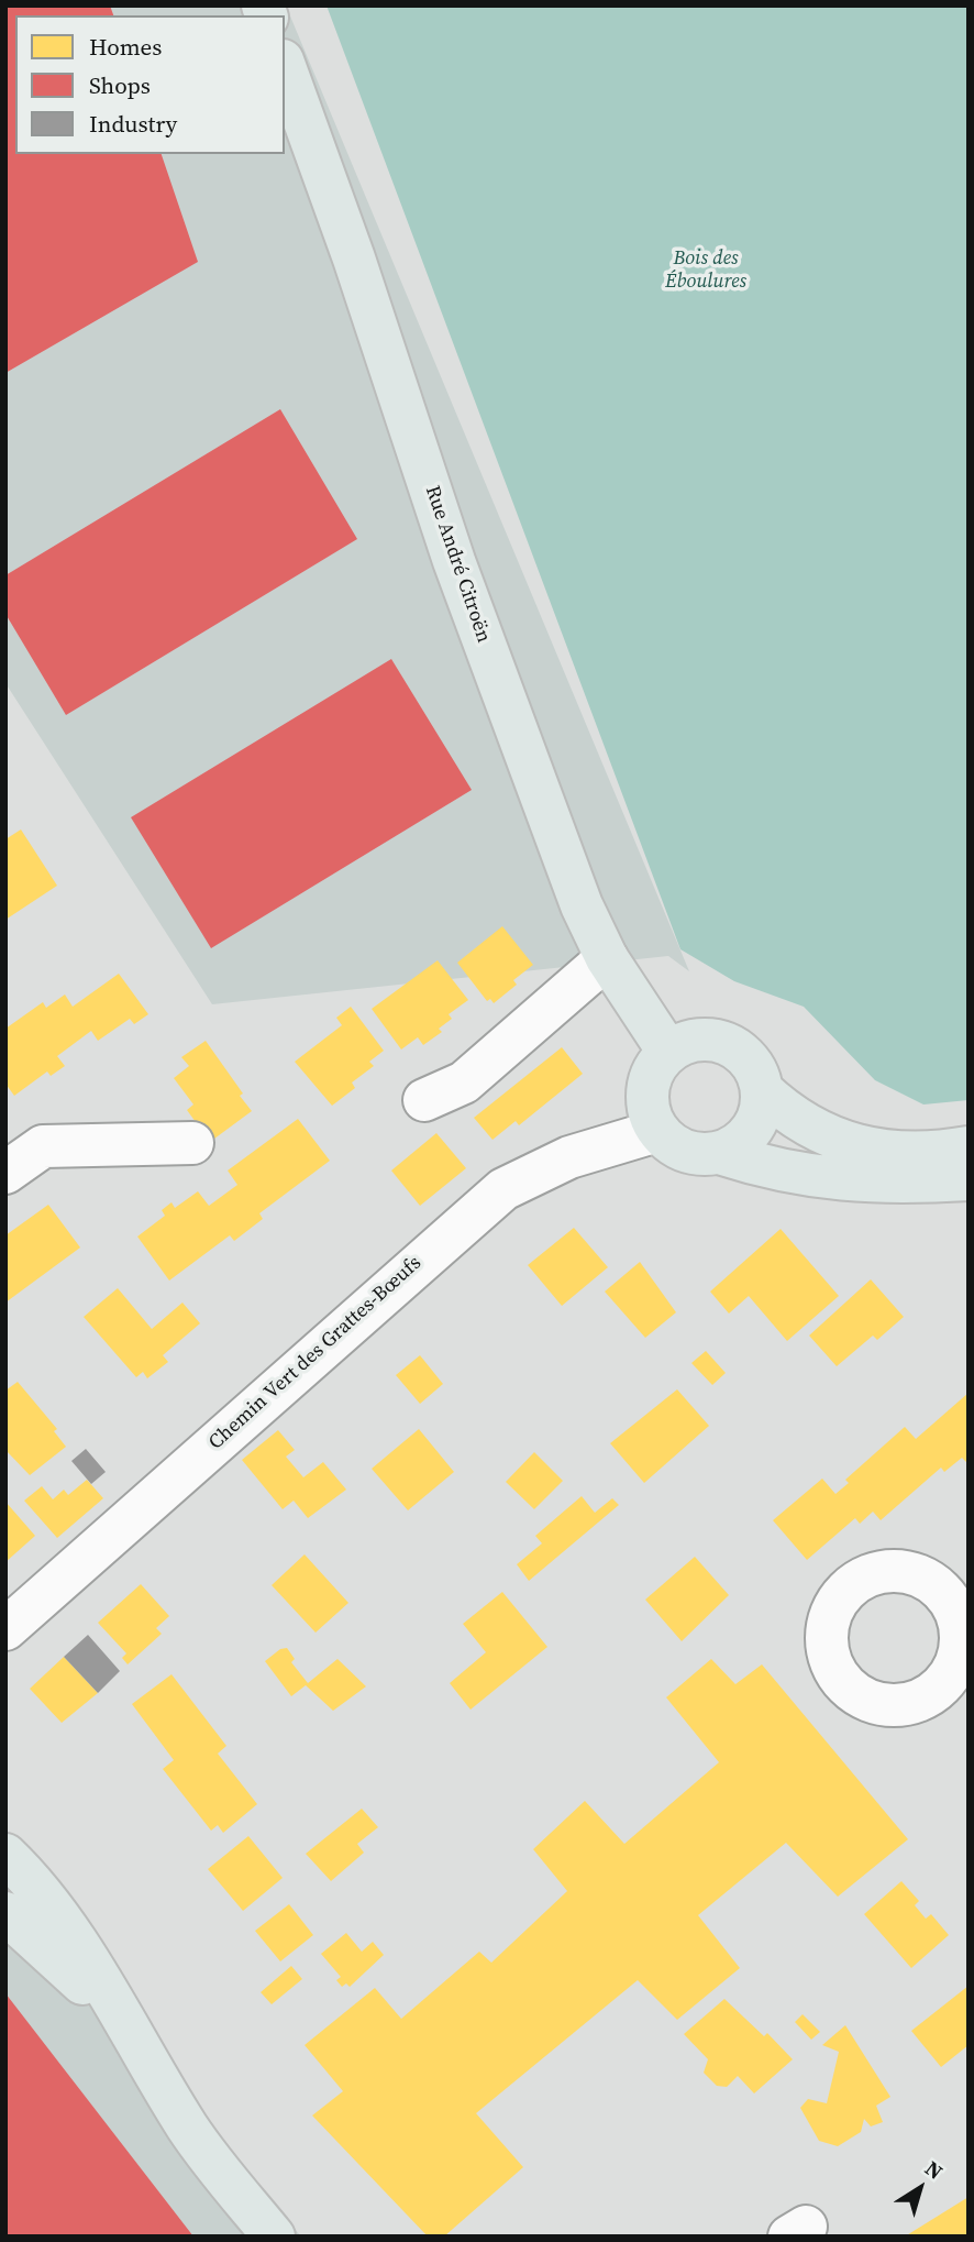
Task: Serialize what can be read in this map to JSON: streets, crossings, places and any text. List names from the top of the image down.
{
  "streets": {
    "main road": ["Rue André Citroën"],
    "street": ["Chemin Vert des Grattes-Bœufs"]
  },
  "crossings": [
    ["Rue André Citroën", "Chemin Vert des Grattes-Bœufs"]
  ],
  "parks": ["Bois des Éboulures"],
  "legend": ["Homes", "Shops", "Industry"],
  "north": "top right"
}
